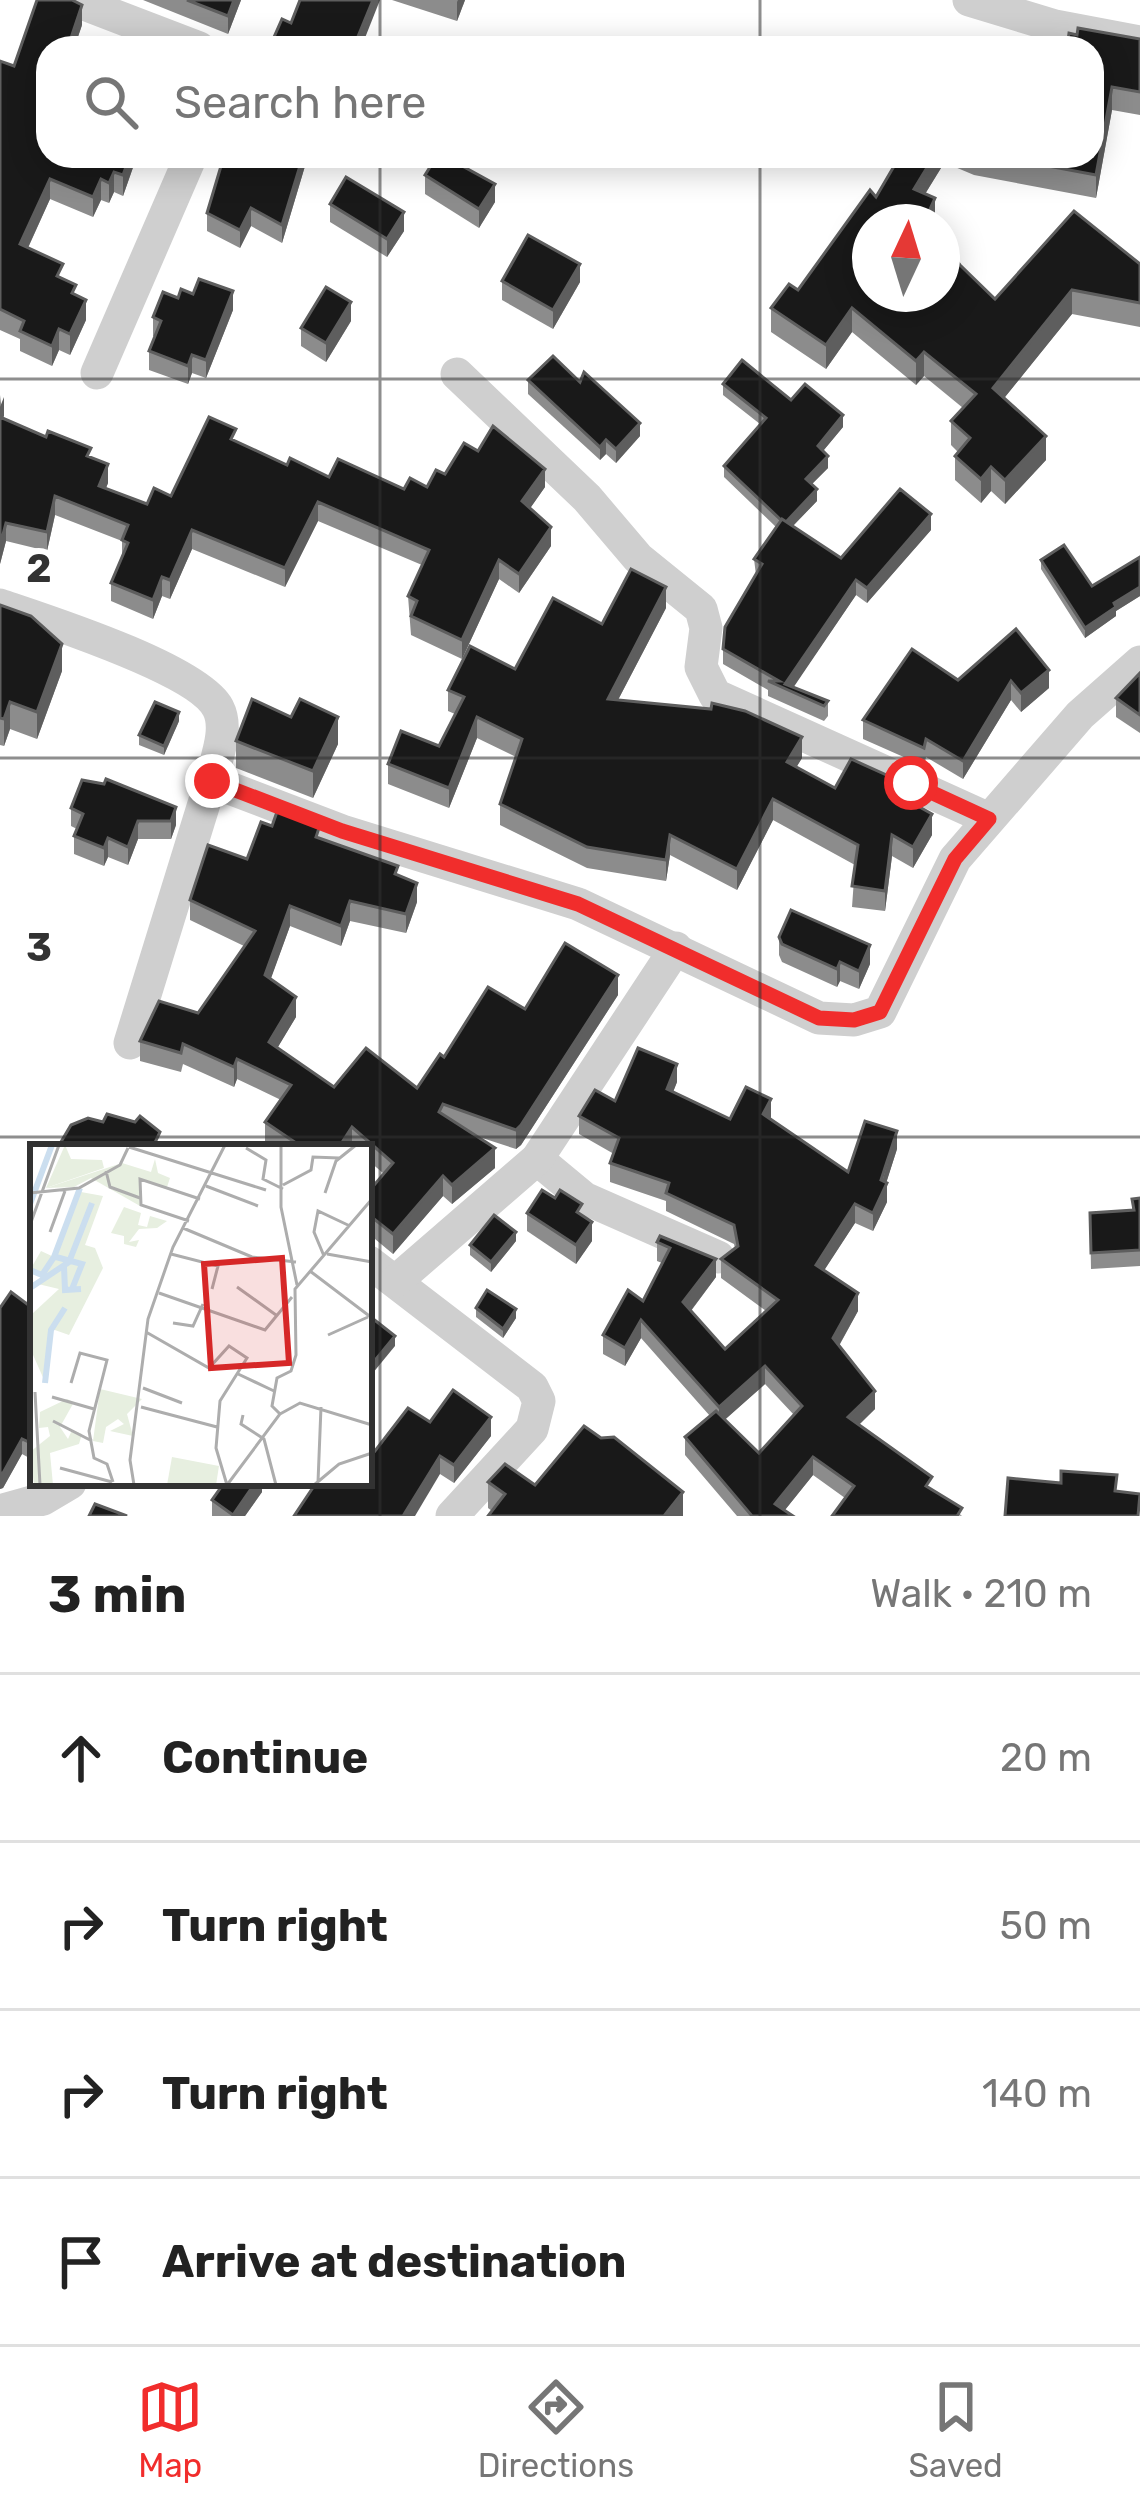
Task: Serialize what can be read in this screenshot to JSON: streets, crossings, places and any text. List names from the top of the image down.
{
  "north": "top",
  "page": {
    "search": "Search here",
    "heading": ["3 min", "Walk · 210 m"],
    "list": [
      ["Continue", "20 m"],
      ["Turn right", "50 m"],
      ["Turn right", "140 m"],
      "Arrive at destination"
    ],
    "nav": ["Map", "Directions", "Saved"]
  },
  "grid": {
    "rows": ["2", "3"]
  }
}
